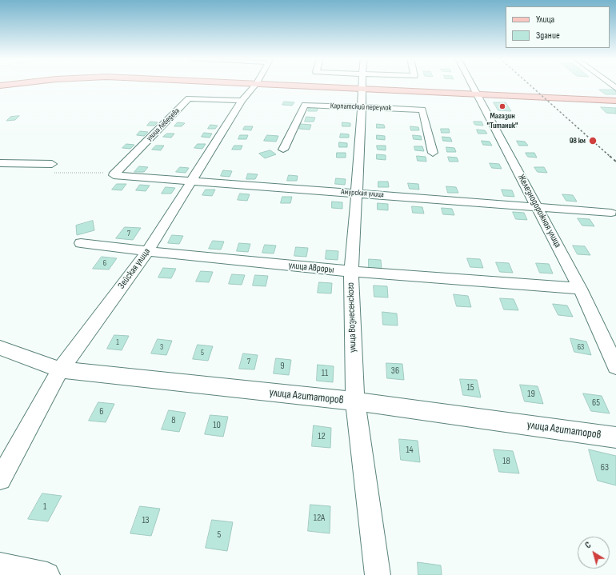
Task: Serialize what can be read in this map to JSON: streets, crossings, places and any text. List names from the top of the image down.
{
  "streets": {
    "street": [
      "Карпатский переулок",
      "улица Лебедева",
      "Амурская улица",
      "Железнодорожная улица",
      "улица Авроры",
      "Зейская улица",
      "улица Вознесенского",
      "улица Агитаторов"
    ]
  },
  "crossings": [
    ["Карпатский переулок", "улица Вознесенского"],
    ["улица Лебедева", "Амурская улица"],
    ["улица Лебедева", "Зейская улица"],
    ["Амурская улица", "Железнодорожная улица"],
    ["Амурская улица", "Зейская улица"],
    ["Амурская улица", "улица Вознесенского"],
    ["Железнодорожная улица", "улица Авроры"],
    ["улица Авроры", "Зейская улица"],
    ["улица Авроры", "улица Вознесенского"],
    ["Зейская улица", "улица Агитаторов"],
    ["улица Вознесенского", "улица Агитаторов"]
  ],
  "places": ["Магазин \"Титаник\"", "98 км"],
  "house_numbers": [
    "7",
    "6",
    "1",
    "3",
    "63",
    "5",
    "7",
    "9",
    "36",
    "11",
    "15",
    "19",
    "65",
    "6",
    "8",
    "10",
    "12",
    "14",
    "18",
    "63",
    "1",
    "12А",
    "13",
    "5"
  ],
  "legend": ["Улица", "Здание"],
  "north": "top left"
}
